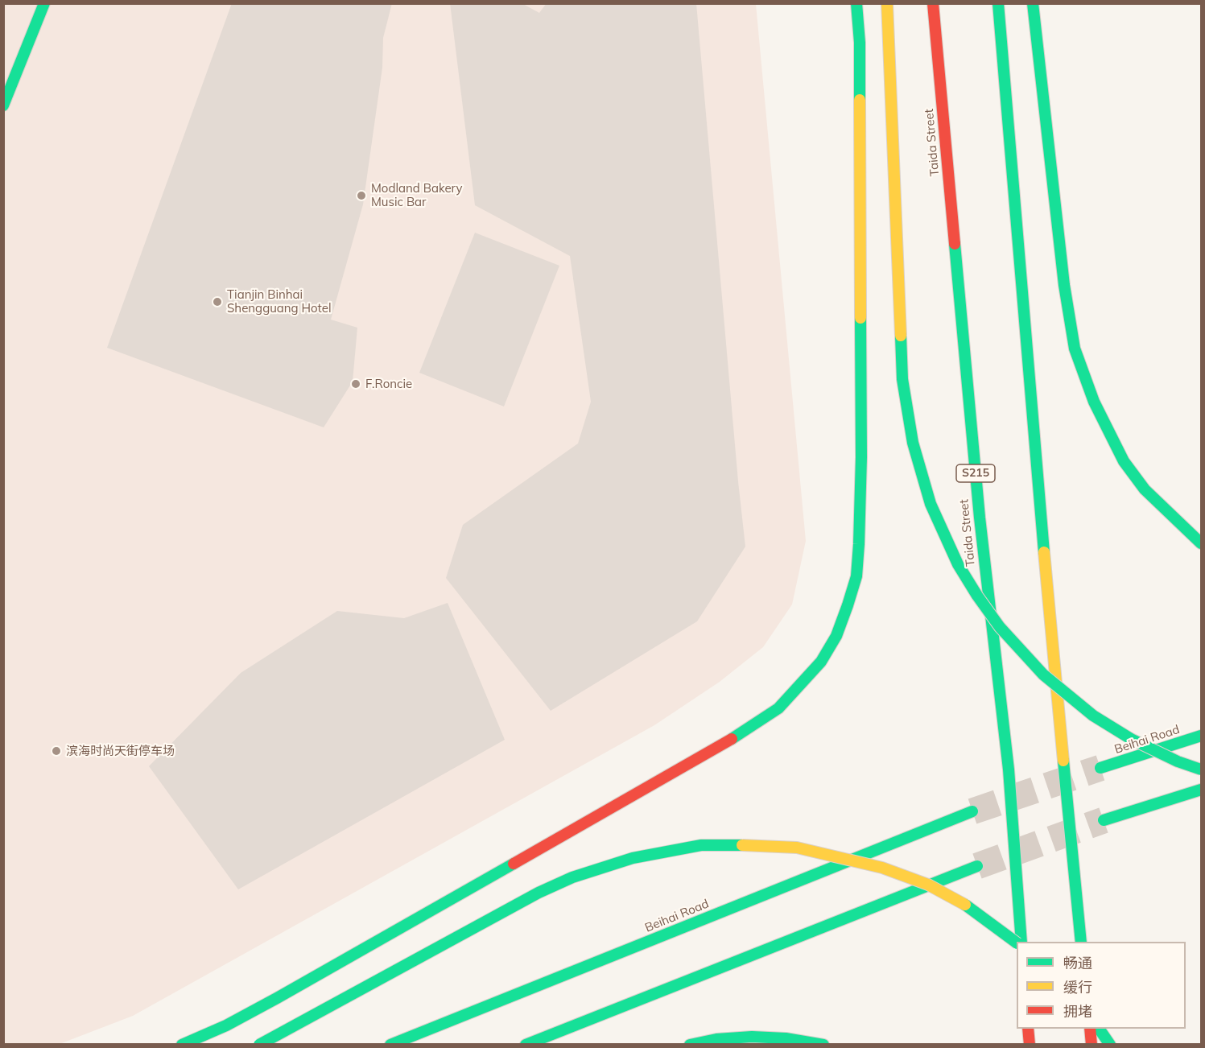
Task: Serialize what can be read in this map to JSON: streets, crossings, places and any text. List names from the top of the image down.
{
  "streets": {
    "main road": ["Taida Street", "S215", "Beihai Road"]
  },
  "places": [
    "Modland Bakery Music Bar",
    "Tianjin Binhai Shengguang Hotel",
    "F.Roncie",
    "滨海时尚天街停车场"
  ],
  "legend": ["畅通", "缓行", "拥堵"]
}
